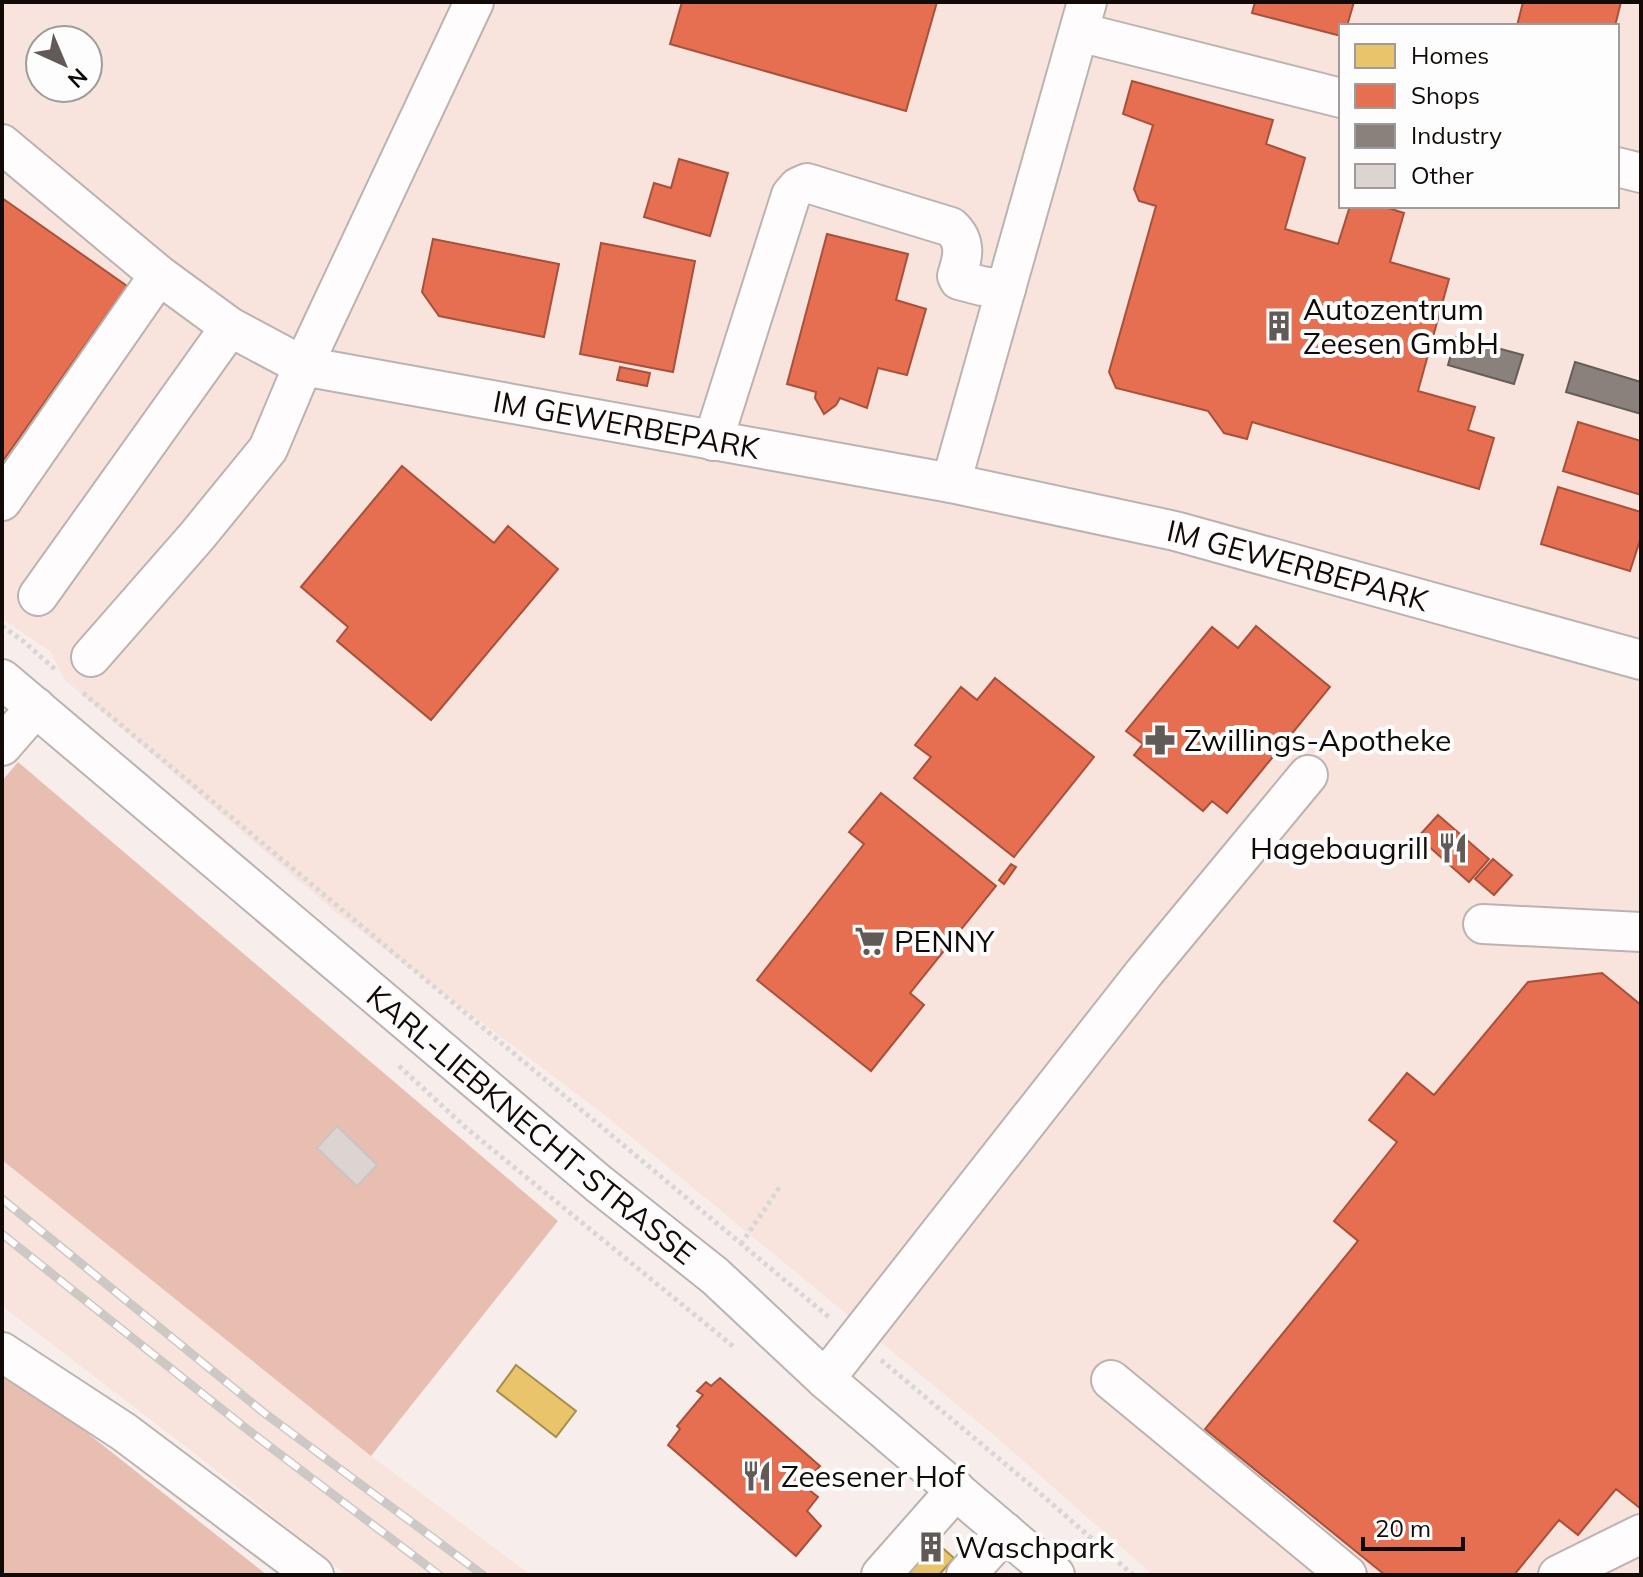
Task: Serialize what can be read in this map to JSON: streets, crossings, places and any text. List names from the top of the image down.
{
  "streets": {
    "street": ["IM GEWERBEPARK", "KARL-LIEBKNECHT-STRASSE"]
  },
  "places": {
    "building": ["Autozentrum Zeesen GmbH", "Waschpark"],
    "pharmacy": ["Zwillings-Apotheke"],
    "restaurant": ["Hagebaugrill", "Zeesener Hof"],
    "supermarket": ["PENNY"]
  },
  "legend": [
    "Homes",
    "Shops",
    "Industry",
    "Other"
  ],
  "scale_bar": "20 m",
  "north": "bottom right"
}
